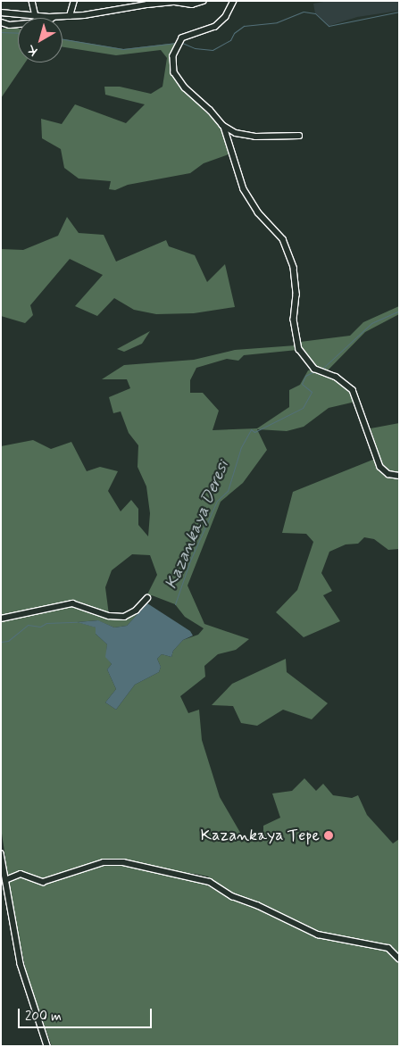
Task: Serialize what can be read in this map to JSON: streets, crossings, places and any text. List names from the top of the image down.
{
  "water": ["Kazankaya Deresi"],
  "places": ["Kazankaya Tepe"],
  "scale_bar": "200 m",
  "north": "bottom left"
}
